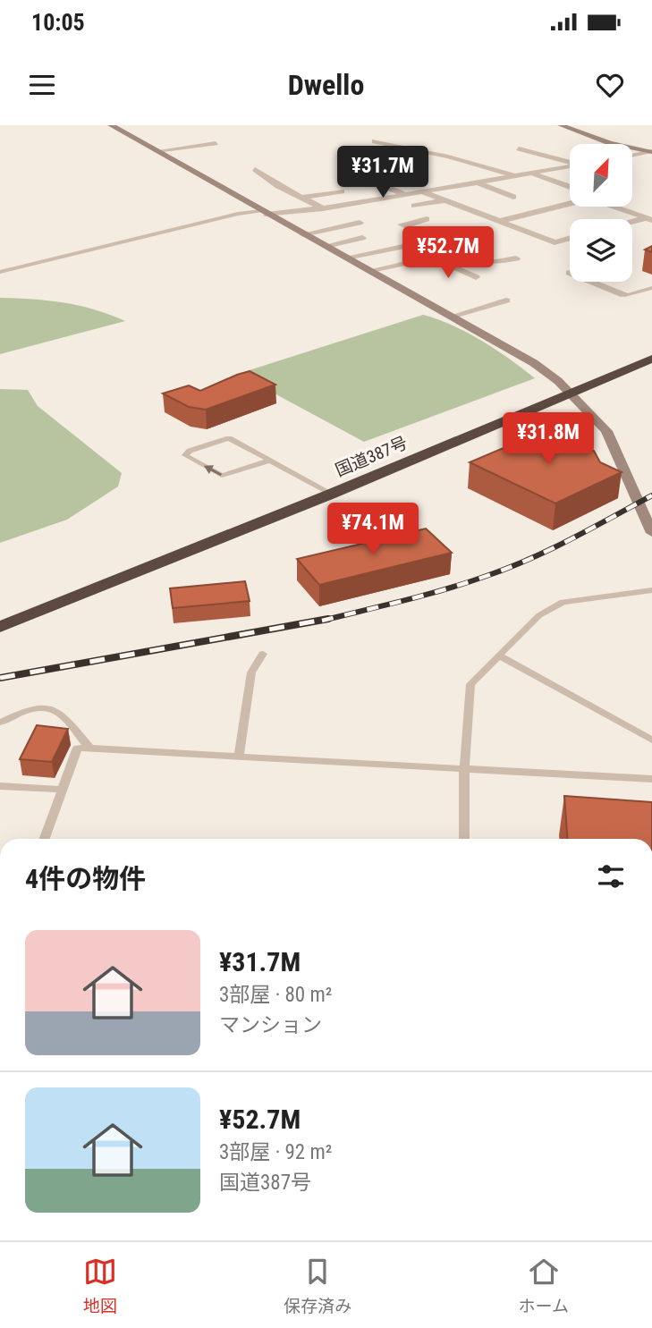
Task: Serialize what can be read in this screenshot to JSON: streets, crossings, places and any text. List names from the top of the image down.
{
  "streets": {
    "highway": ["国道387号"]
  },
  "north": "top right",
  "page": {
    "status": "10:05",
    "header": "Dwello",
    "price": [
      "¥31.7M",
      "¥52.7M",
      "¥31.8M",
      "¥74.1M"
    ],
    "heading": "4件の物件",
    "list": [
      {
        "name": "¥31.7M",
        "note": "3部屋 · 80 m² · マンション"
      },
      {
        "name": "¥52.7M",
        "note": "3部屋 · 92 m² · 国道387号"
      }
    ],
    "tabs": ["地図", "保存済み", "ホーム"]
  }
}
